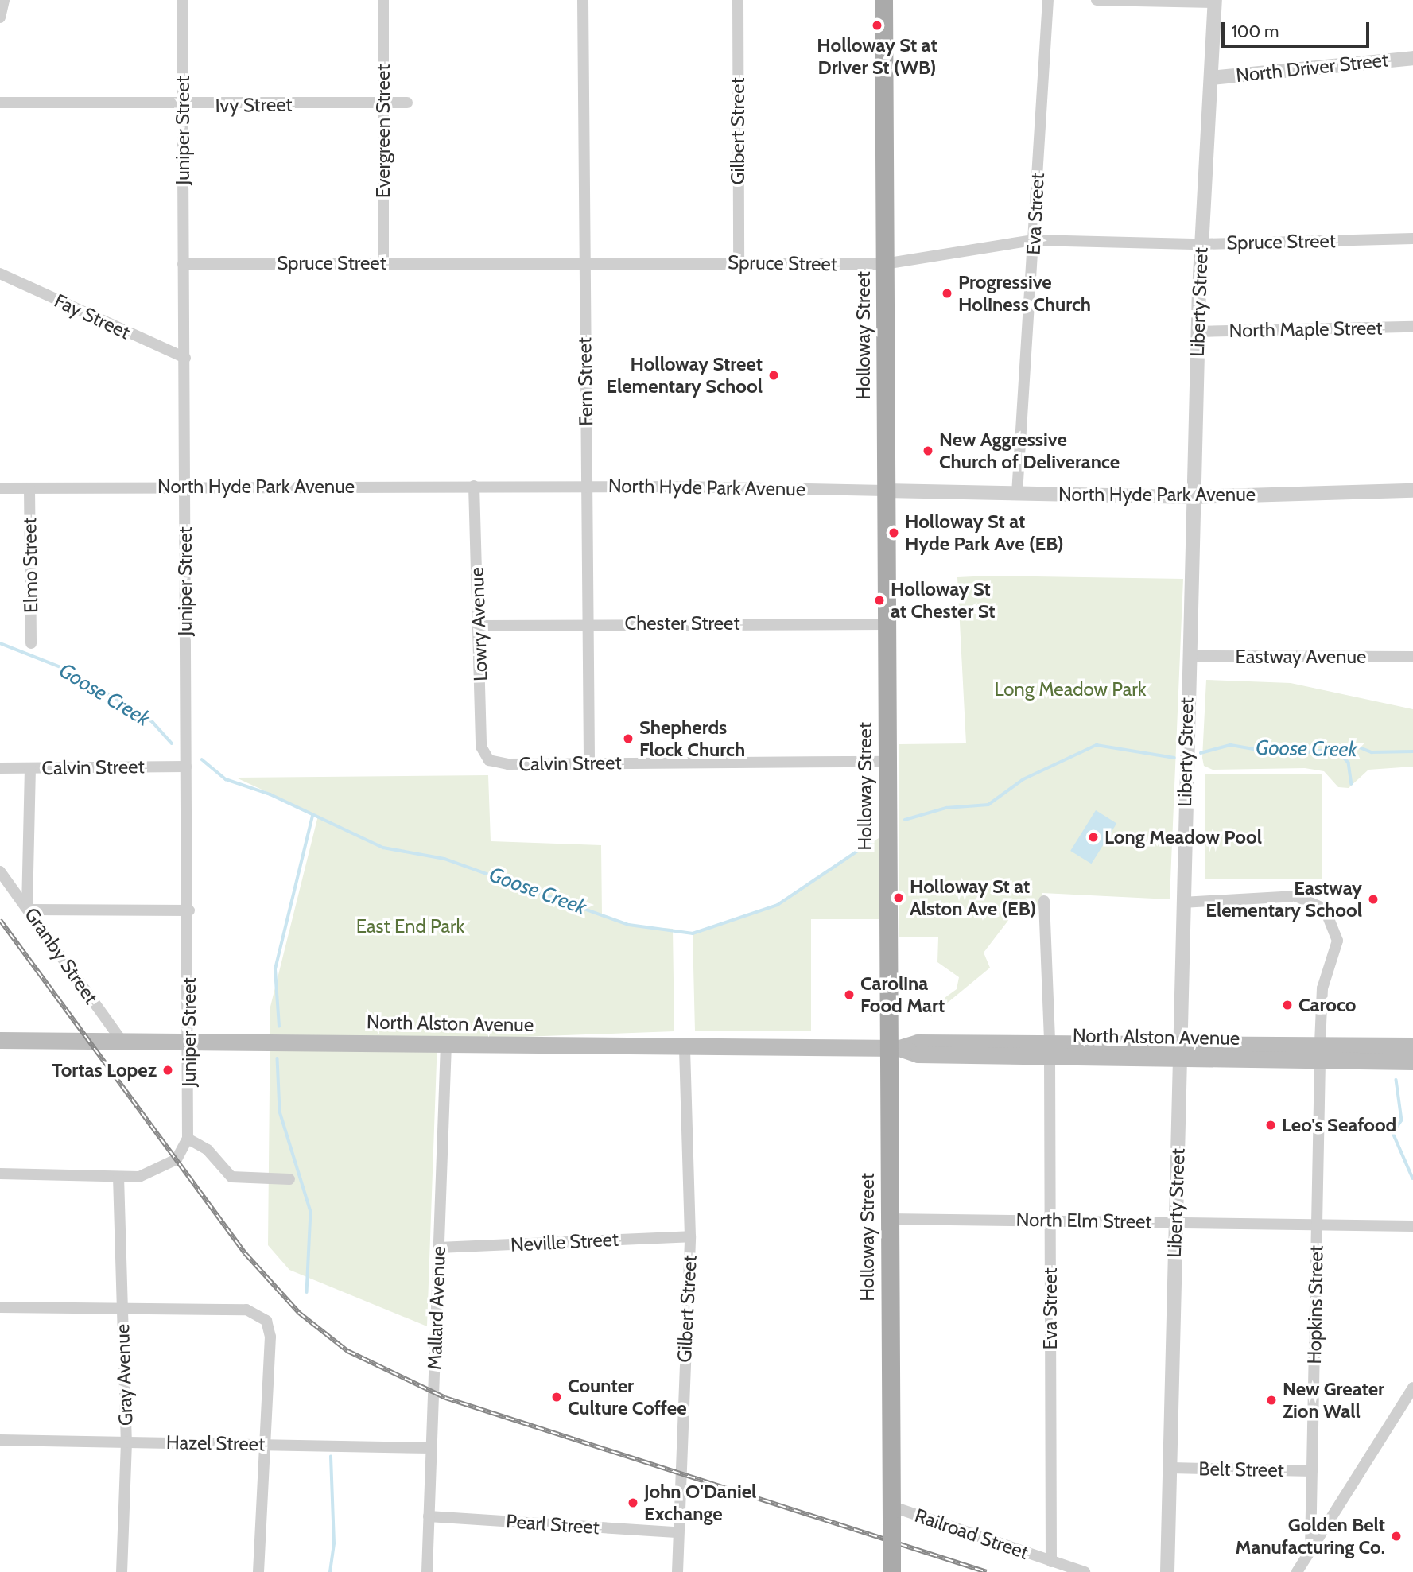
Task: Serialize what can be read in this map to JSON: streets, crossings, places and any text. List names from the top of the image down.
{
  "streets": {
    "main road": ["Holloway Street", "North Alston Avenue"],
    "street": [
      "North Driver Street",
      "Ivy Street",
      "Juniper Street",
      "Evergreen Street",
      "Gilbert Street",
      "Eva Street",
      "Spruce Street",
      "Liberty Street",
      "Fay Street",
      "North Maple Street",
      "Fern Street",
      "North Hyde Park Avenue",
      "Elmo Street",
      "Chester Street",
      "Lowry Avenue",
      "Eastway Avenue",
      "Calvin Street",
      "Granby Street",
      "North Elm Street",
      "Neville Street",
      "Hopkins Street",
      "Mallard Avenue",
      "Gray Avenue",
      "Hazel Street",
      "Belt Street",
      "Pearl Street",
      "Railroad Street"
    ]
  },
  "crossings": [
    ["North Driver Street", "Liberty Street"],
    ["Ivy Street", "Juniper Street"],
    ["Ivy Street", "Evergreen Street"],
    ["Juniper Street", "Spruce Street"],
    ["Juniper Street", "Fay Street"],
    ["Juniper Street", "North Hyde Park Avenue"],
    ["Juniper Street", "Calvin Street"],
    ["Juniper Street", "North Alston Avenue"],
    ["Juniper Street", "Gray Avenue"],
    ["Evergreen Street", "Spruce Street"],
    ["Gilbert Street", "Spruce Street"],
    ["Gilbert Street", "North Alston Avenue"],
    ["Gilbert Street", "Neville Street"],
    ["Gilbert Street", "Pearl Street"],
    ["Eva Street", "Spruce Street"],
    ["Eva Street", "North Hyde Park Avenue"],
    ["Eva Street", "North Alston Avenue"],
    ["Eva Street", "North Elm Street"],
    ["Eva Street", "Railroad Street"],
    ["Spruce Street", "Liberty Street"],
    ["Spruce Street", "Holloway Street"],
    ["Spruce Street", "Fern Street"],
    ["Liberty Street", "North Maple Street"],
    ["Liberty Street", "North Hyde Park Avenue"],
    ["Liberty Street", "Eastway Avenue"],
    ["Liberty Street", "North Alston Avenue"],
    ["Liberty Street", "North Elm Street"],
    ["Liberty Street", "Hopkins Street"],
    ["Liberty Street", "Belt Street"],
    ["Holloway Street", "North Hyde Park Avenue"],
    ["Holloway Street", "Chester Street"],
    ["Holloway Street", "Calvin Street"],
    ["Holloway Street", "North Alston Avenue"],
    ["Holloway Street", "North Elm Street"],
    ["Holloway Street", "Railroad Street"],
    ["Fern Street", "North Hyde Park Avenue"],
    ["Fern Street", "Chester Street"],
    ["Fern Street", "Calvin Street"],
    ["North Hyde Park Avenue", "Elmo Street"],
    ["North Hyde Park Avenue", "Lowry Avenue"],
    ["Chester Street", "Lowry Avenue"],
    ["Lowry Avenue", "Calvin Street"],
    ["Granby Street", "North Alston Avenue"],
    ["North Alston Avenue", "Hopkins Street"],
    ["North Alston Avenue", "Mallard Avenue"],
    ["North Elm Street", "Hopkins Street"],
    ["Neville Street", "Mallard Avenue"],
    ["Hopkins Street", "Belt Street"],
    ["Mallard Avenue", "Hazel Street"],
    ["Mallard Avenue", "Pearl Street"],
    ["Gray Avenue", "Hazel Street"]
  ],
  "water": ["Goose Creek"],
  "parks": ["Long Meadow Park", "East End Park"],
  "places": [
    "Holloway St at Driver St (WB)",
    "Progressive Holiness Church",
    "Holloway Street Elementary School",
    "New Aggressive Church of Deliverance",
    "Holloway St at Hyde Park Ave (EB)",
    "Holloway St at Chester St",
    "Shepherds Flock Church",
    "Long Meadow Pool",
    "Holloway St at Alston Ave (EB)",
    "Eastway Elementary School",
    "Carolina Food Mart",
    "Caroco",
    "Tortas Lopez",
    "Leo's Seafood",
    "Counter Culture Coffee",
    "New Greater Zion Wall",
    "John O'Daniel Exchange",
    "Golden Belt Manufacturing Co."
  ],
  "scale_bar": "100 m"
}
